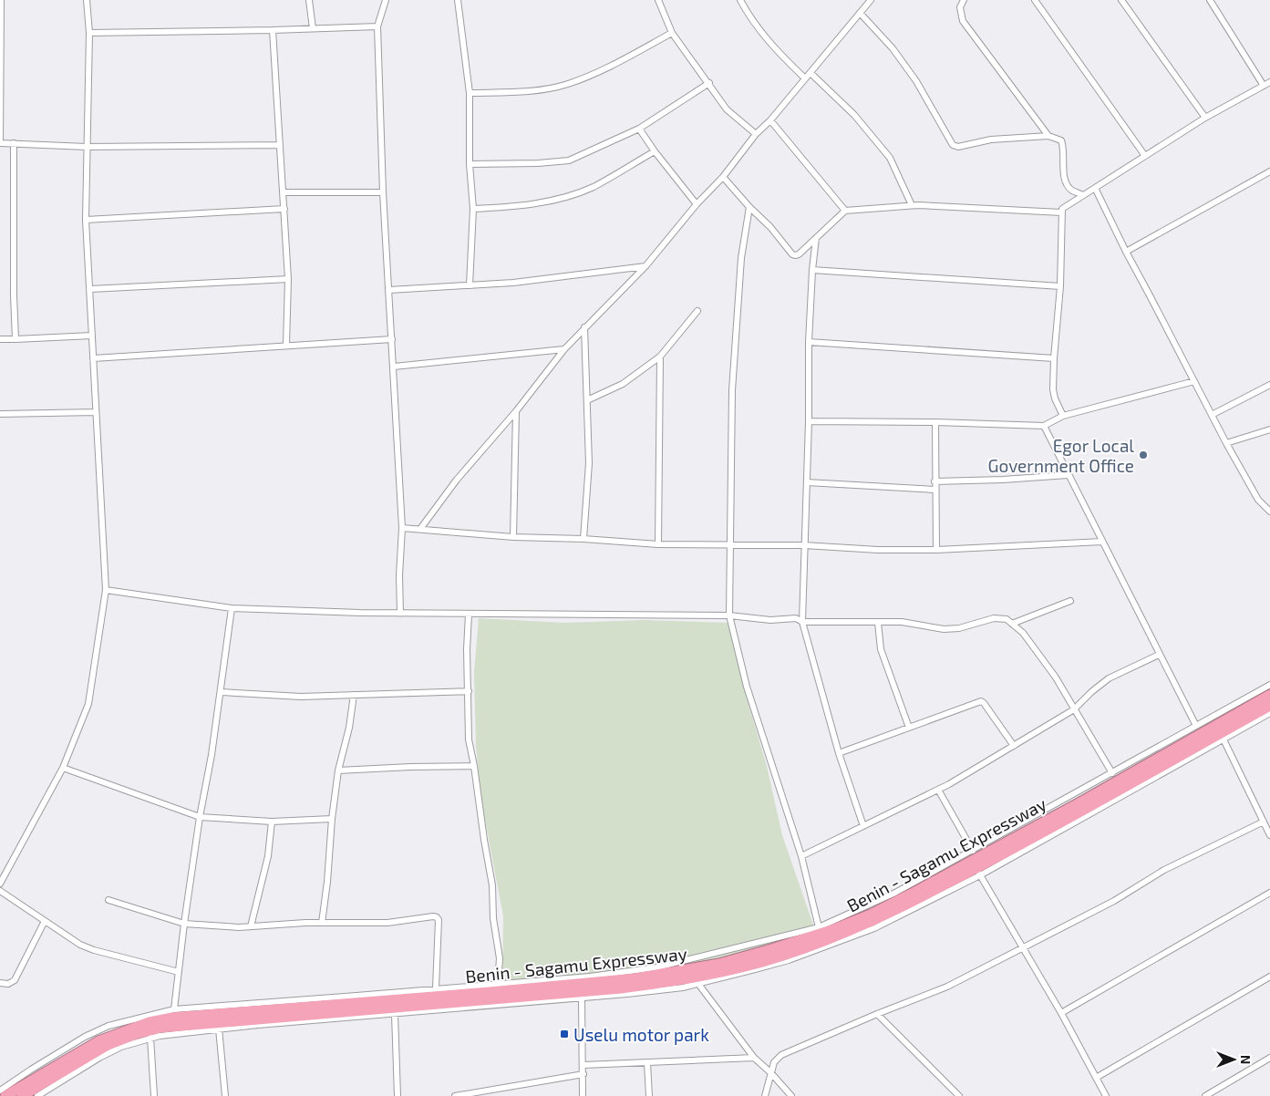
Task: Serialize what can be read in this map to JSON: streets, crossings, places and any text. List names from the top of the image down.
{
  "streets": {
    "highway": ["Benin - Sagamu Expressway"]
  },
  "places": {
    "other": ["Egor Local Government Office"],
    "transit": ["Uselu motor park"]
  },
  "north": "right"
}
